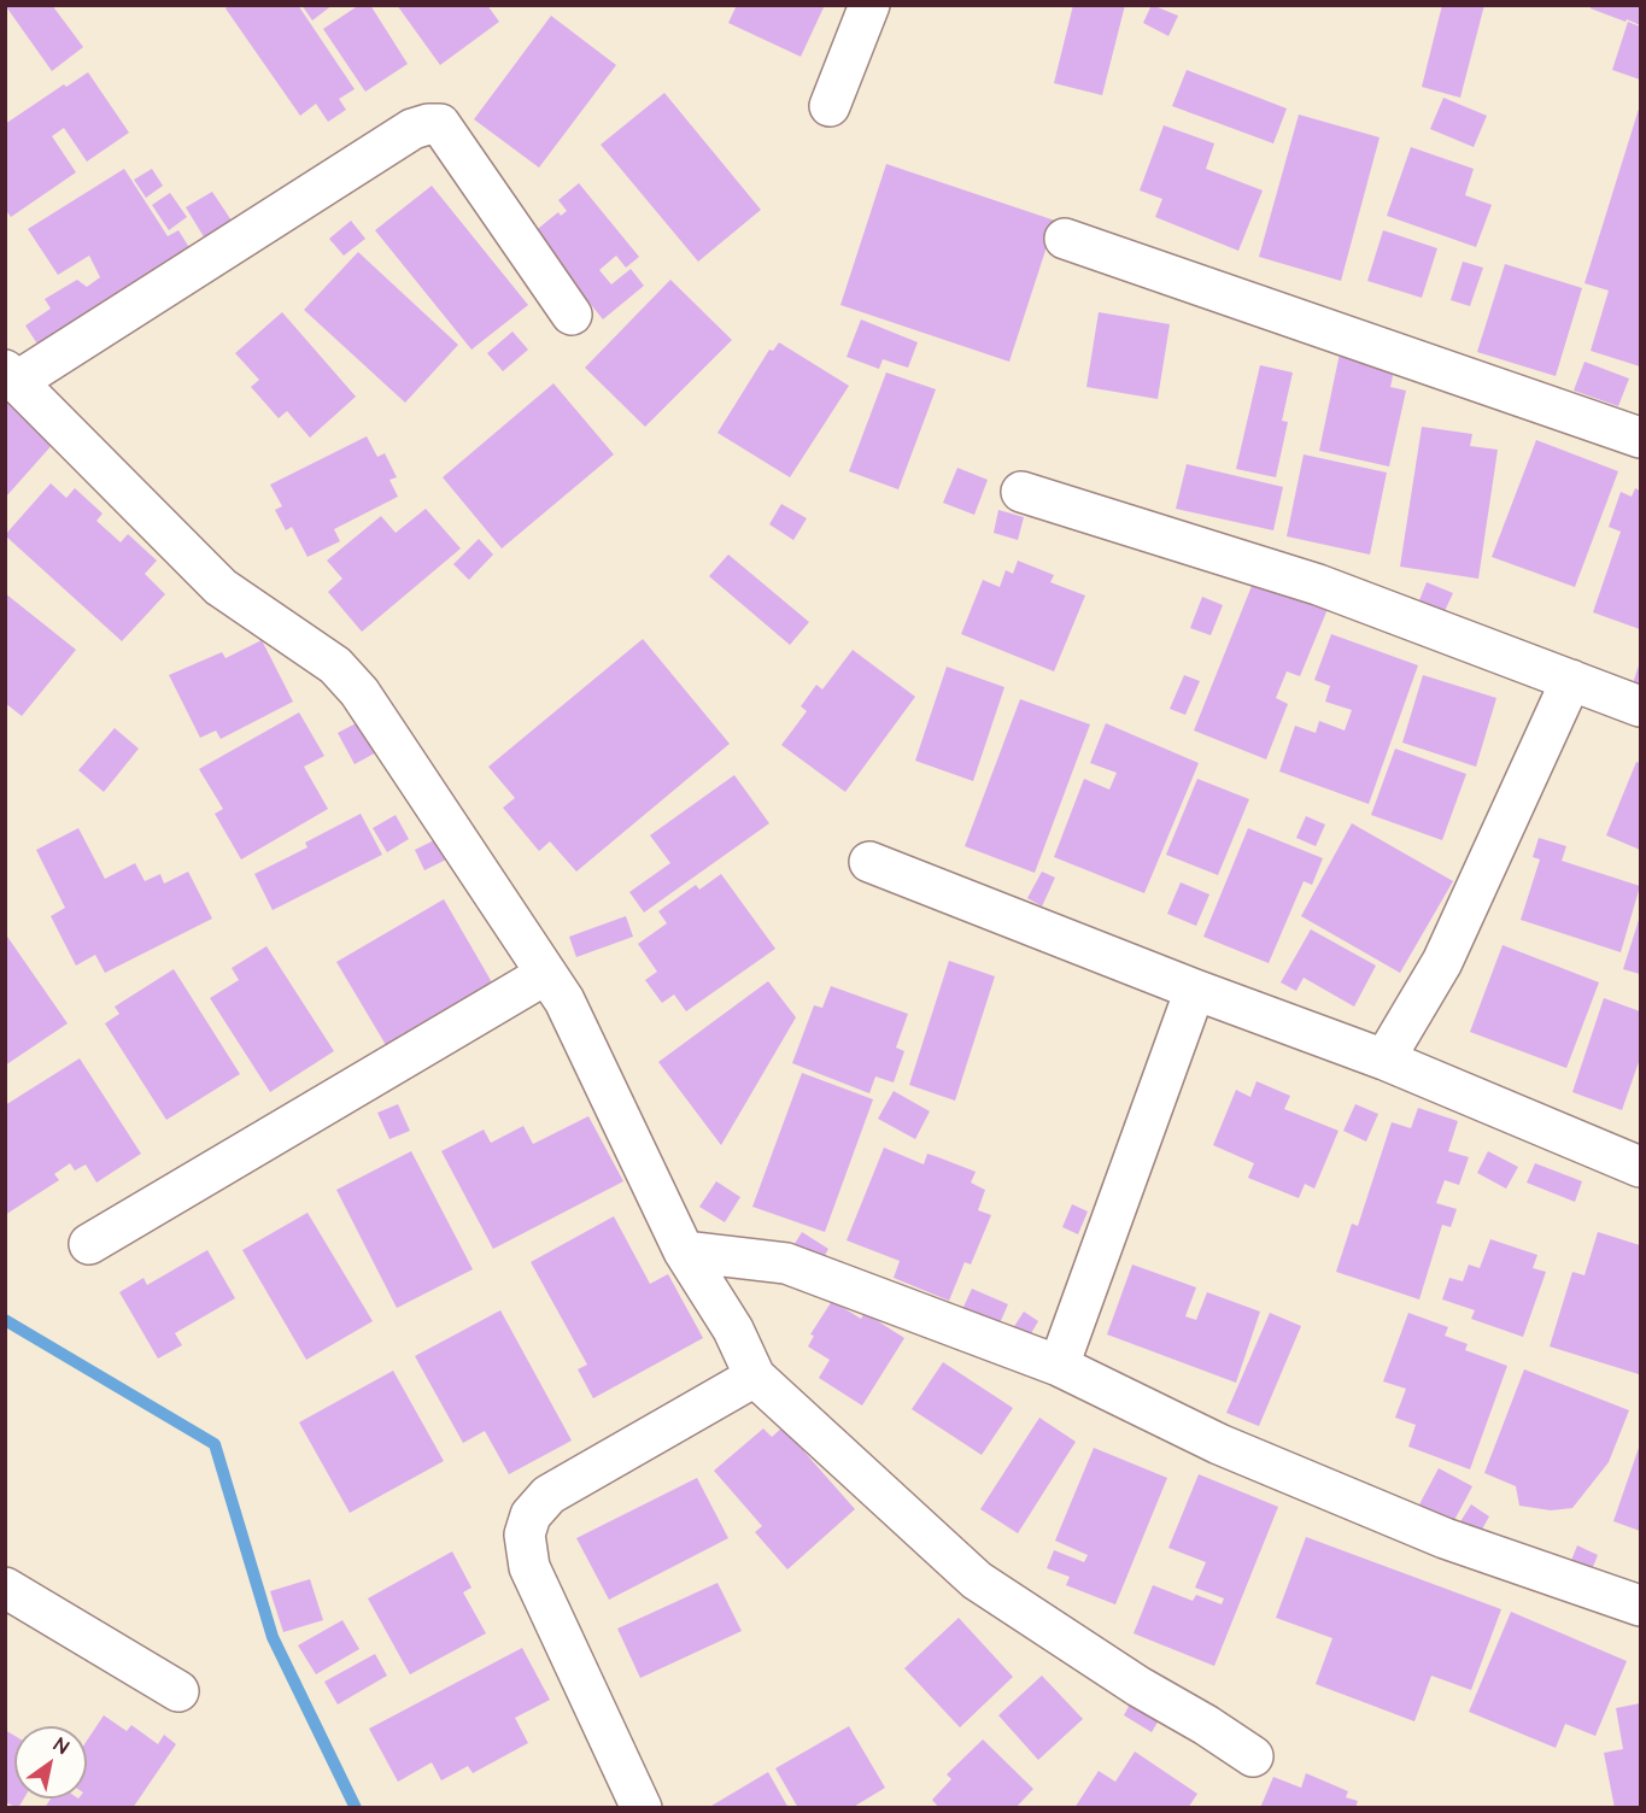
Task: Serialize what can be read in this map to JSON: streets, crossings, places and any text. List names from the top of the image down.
{
  "north": "top right"
}
